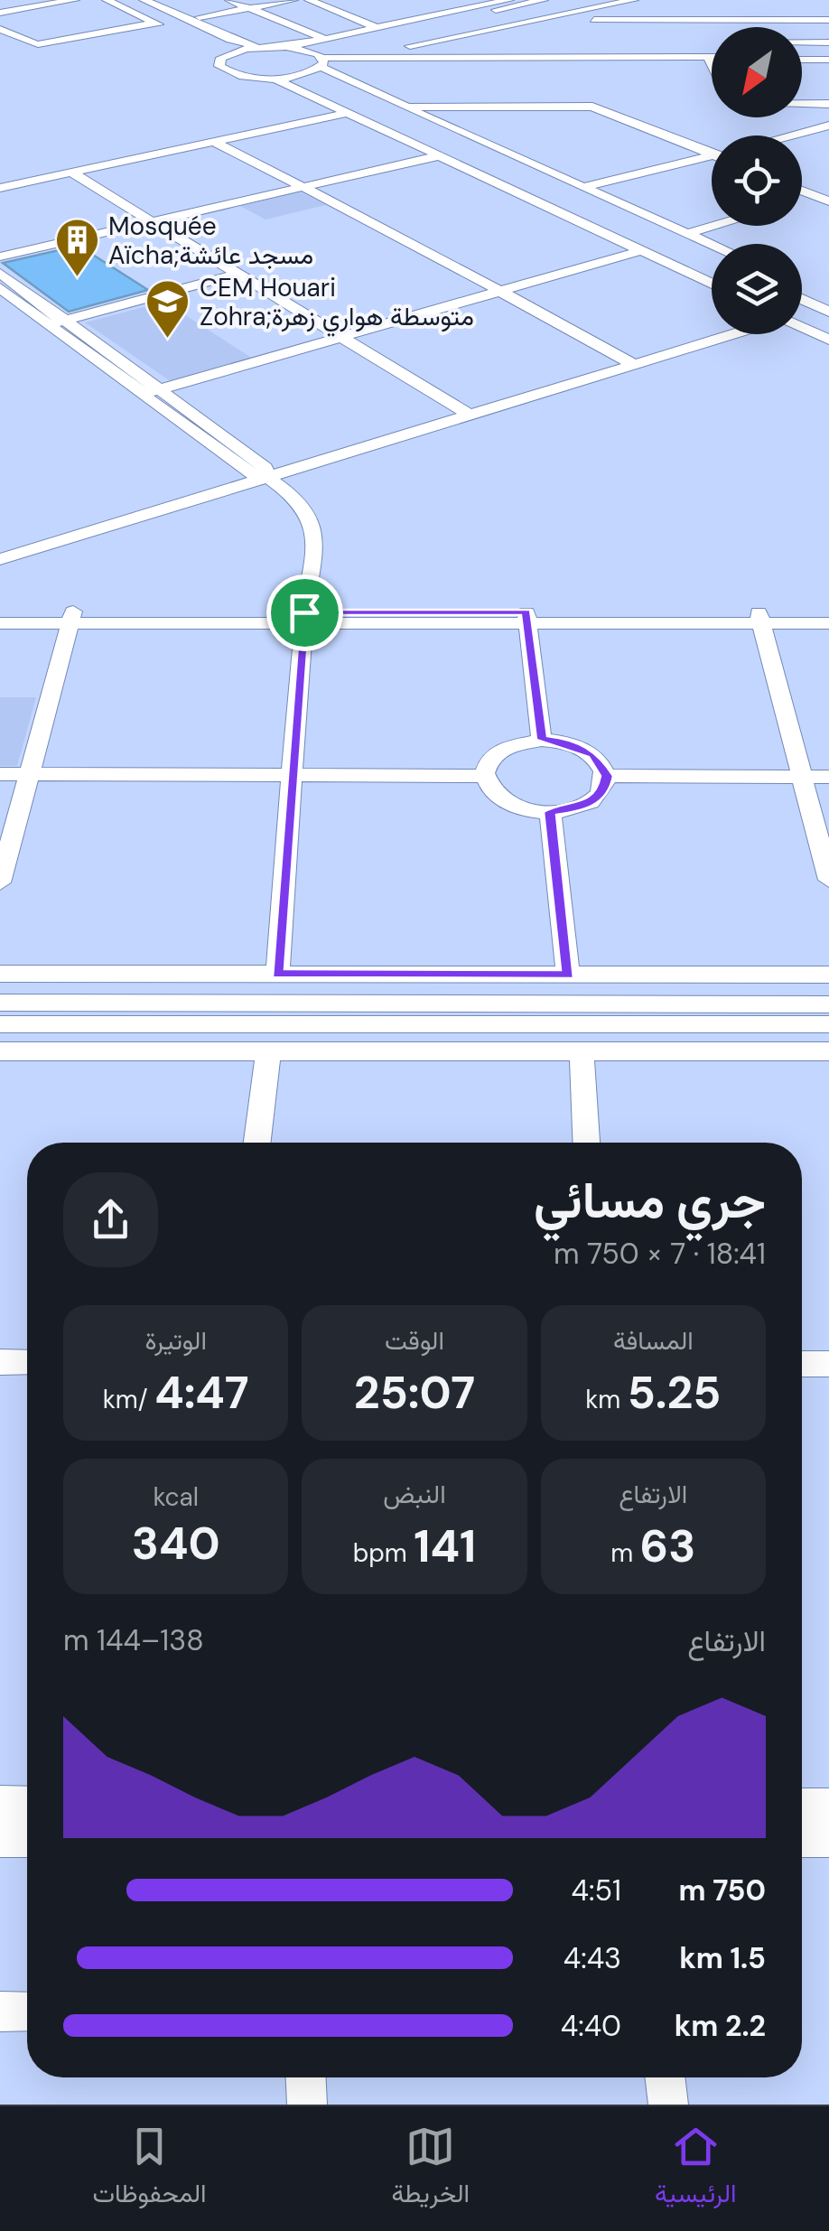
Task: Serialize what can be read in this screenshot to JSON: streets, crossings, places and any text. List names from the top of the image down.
{
  "places": {
    "building": ["Mosquée Aïcha;مسجد عائشة"],
    "school or university": ["CEM Houari Zohra;متوسطة هواري زهرة"]
  },
  "north": "bottom left",
  "page": {
    "heading": ["جري مسائي", "18:41 · 7 × 750 m"],
    "stats": [
      ["المسافة", "5.25 km"],
      ["الوقت", "25:07"],
      ["الوتيرة", "4:47 /km"],
      ["الارتفاع", "63 m"],
      ["النبض", "141 bpm"],
      ["kcal", "340"]
    ],
    "chart": ["الارتفاع", "138–144 m"],
    "list": [
      {
        "name": "750 m",
        "note": "4:51"
      },
      {
        "name": "1.5 km",
        "note": "4:43"
      },
      {
        "name": "2.2 km",
        "note": "4:40"
      }
    ],
    "tabs": ["الرئيسية", "الخريطة", "المحفوظات"]
  }
}
